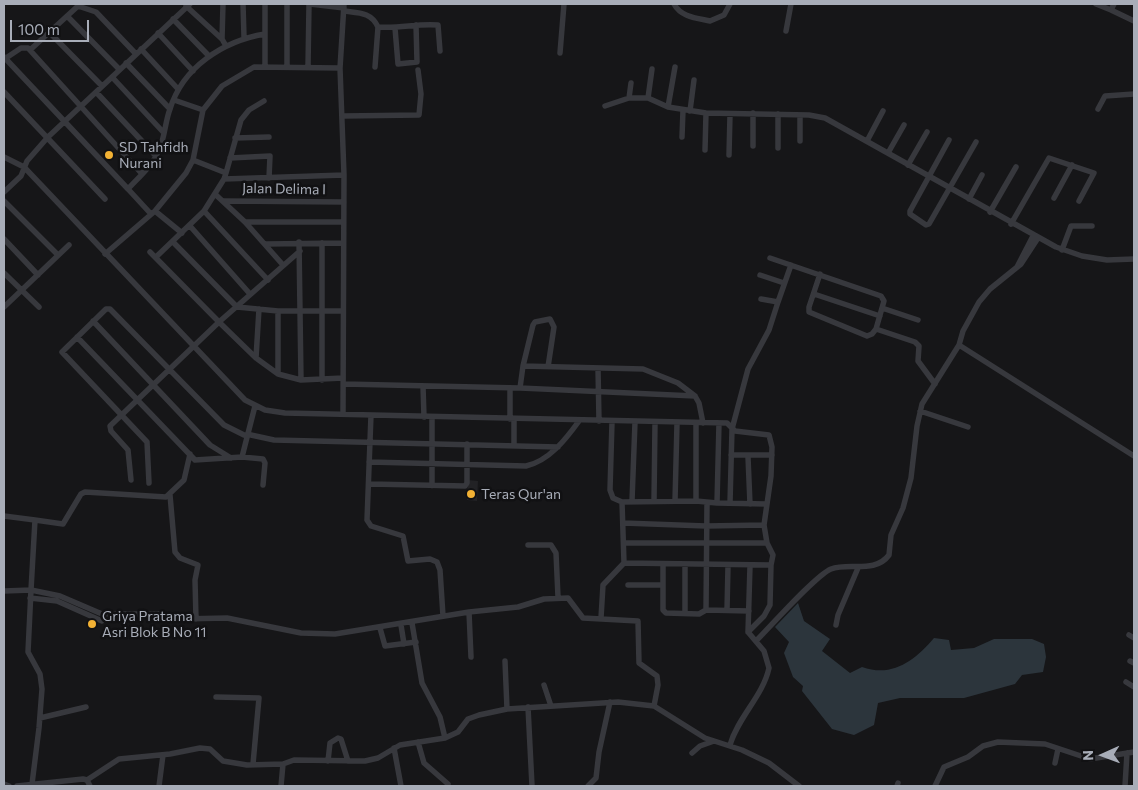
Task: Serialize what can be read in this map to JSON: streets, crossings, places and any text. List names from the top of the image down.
{
  "streets": {
    "street": ["Jalan Delima I"]
  },
  "places": ["SD Tahfidh Nurani", "Teras Qur'an", "Griya Pratama Asri Blok B No 11"],
  "scale_bar": "100 m",
  "north": "left"
}
